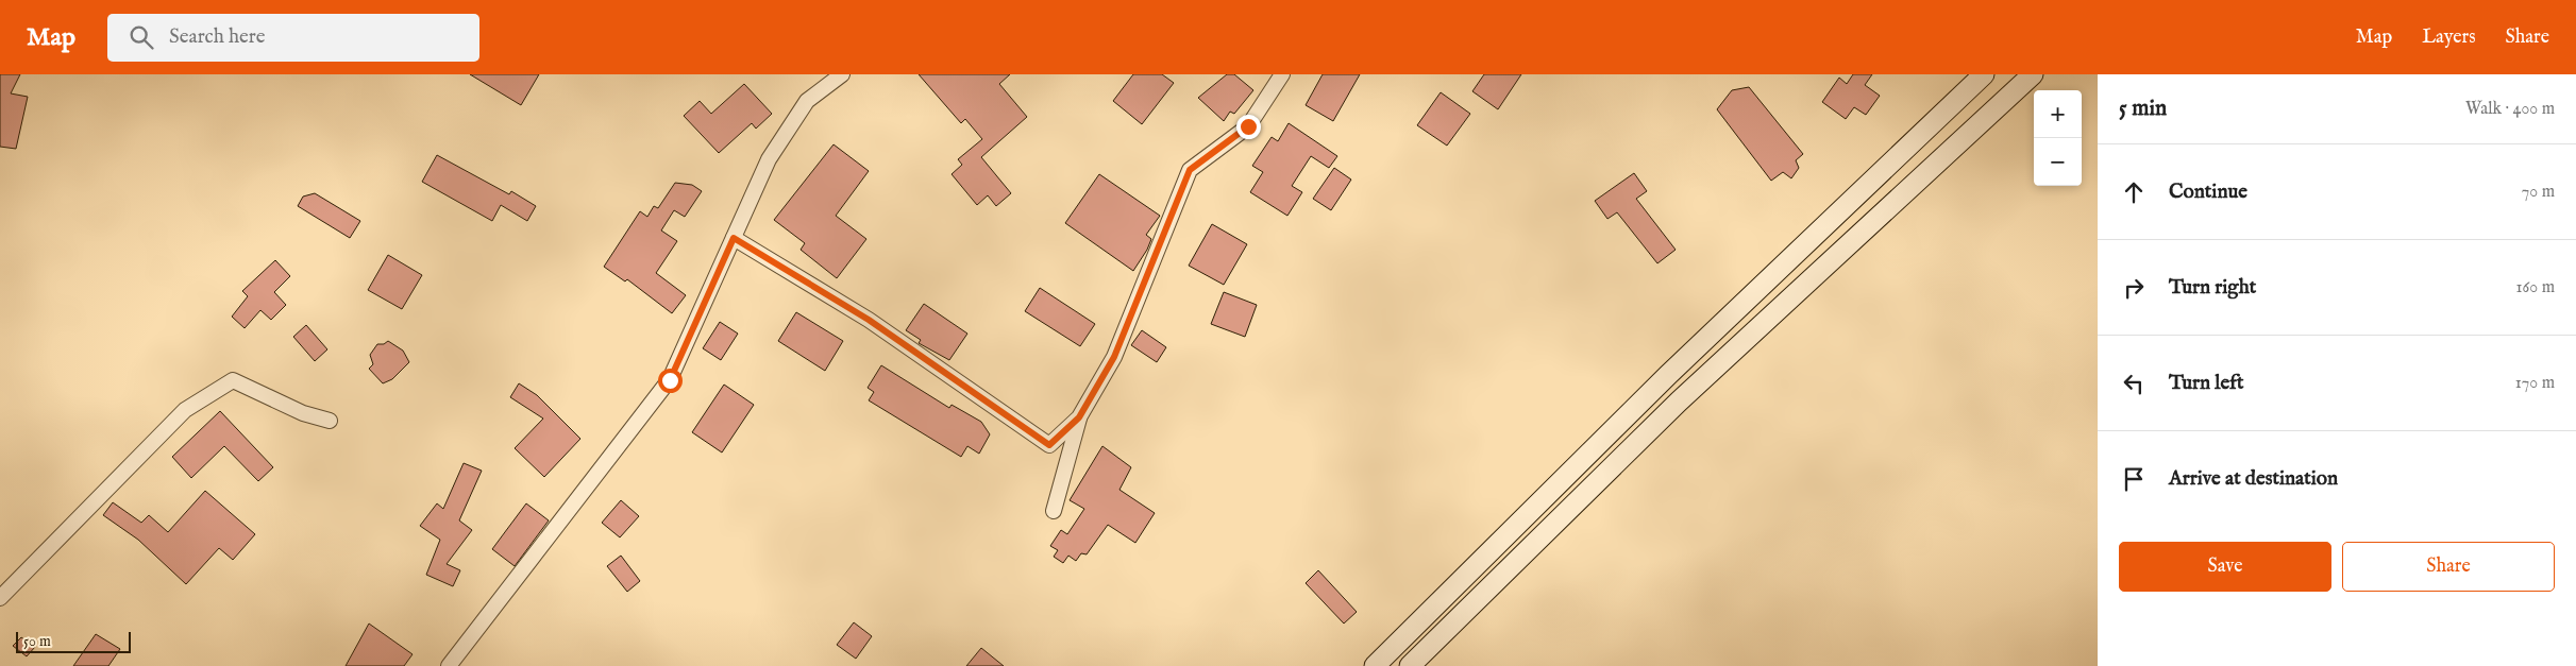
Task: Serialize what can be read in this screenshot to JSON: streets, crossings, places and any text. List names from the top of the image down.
{
  "scale_bar": "50 m",
  "page": {
    "header": "Map",
    "search": "Search here",
    "nav": ["Map", "Layers", "Share"],
    "heading": ["5 min", "Walk · 400 m"],
    "map_buttons": ["+", "−"],
    "list": [
      ["Continue", "70 m"],
      ["Turn right", "160 m"],
      ["Turn left", "170 m"],
      "Arrive at destination"
    ],
    "buttons": ["Save", "Share"],
    "scale": "50 m"
  }
}
